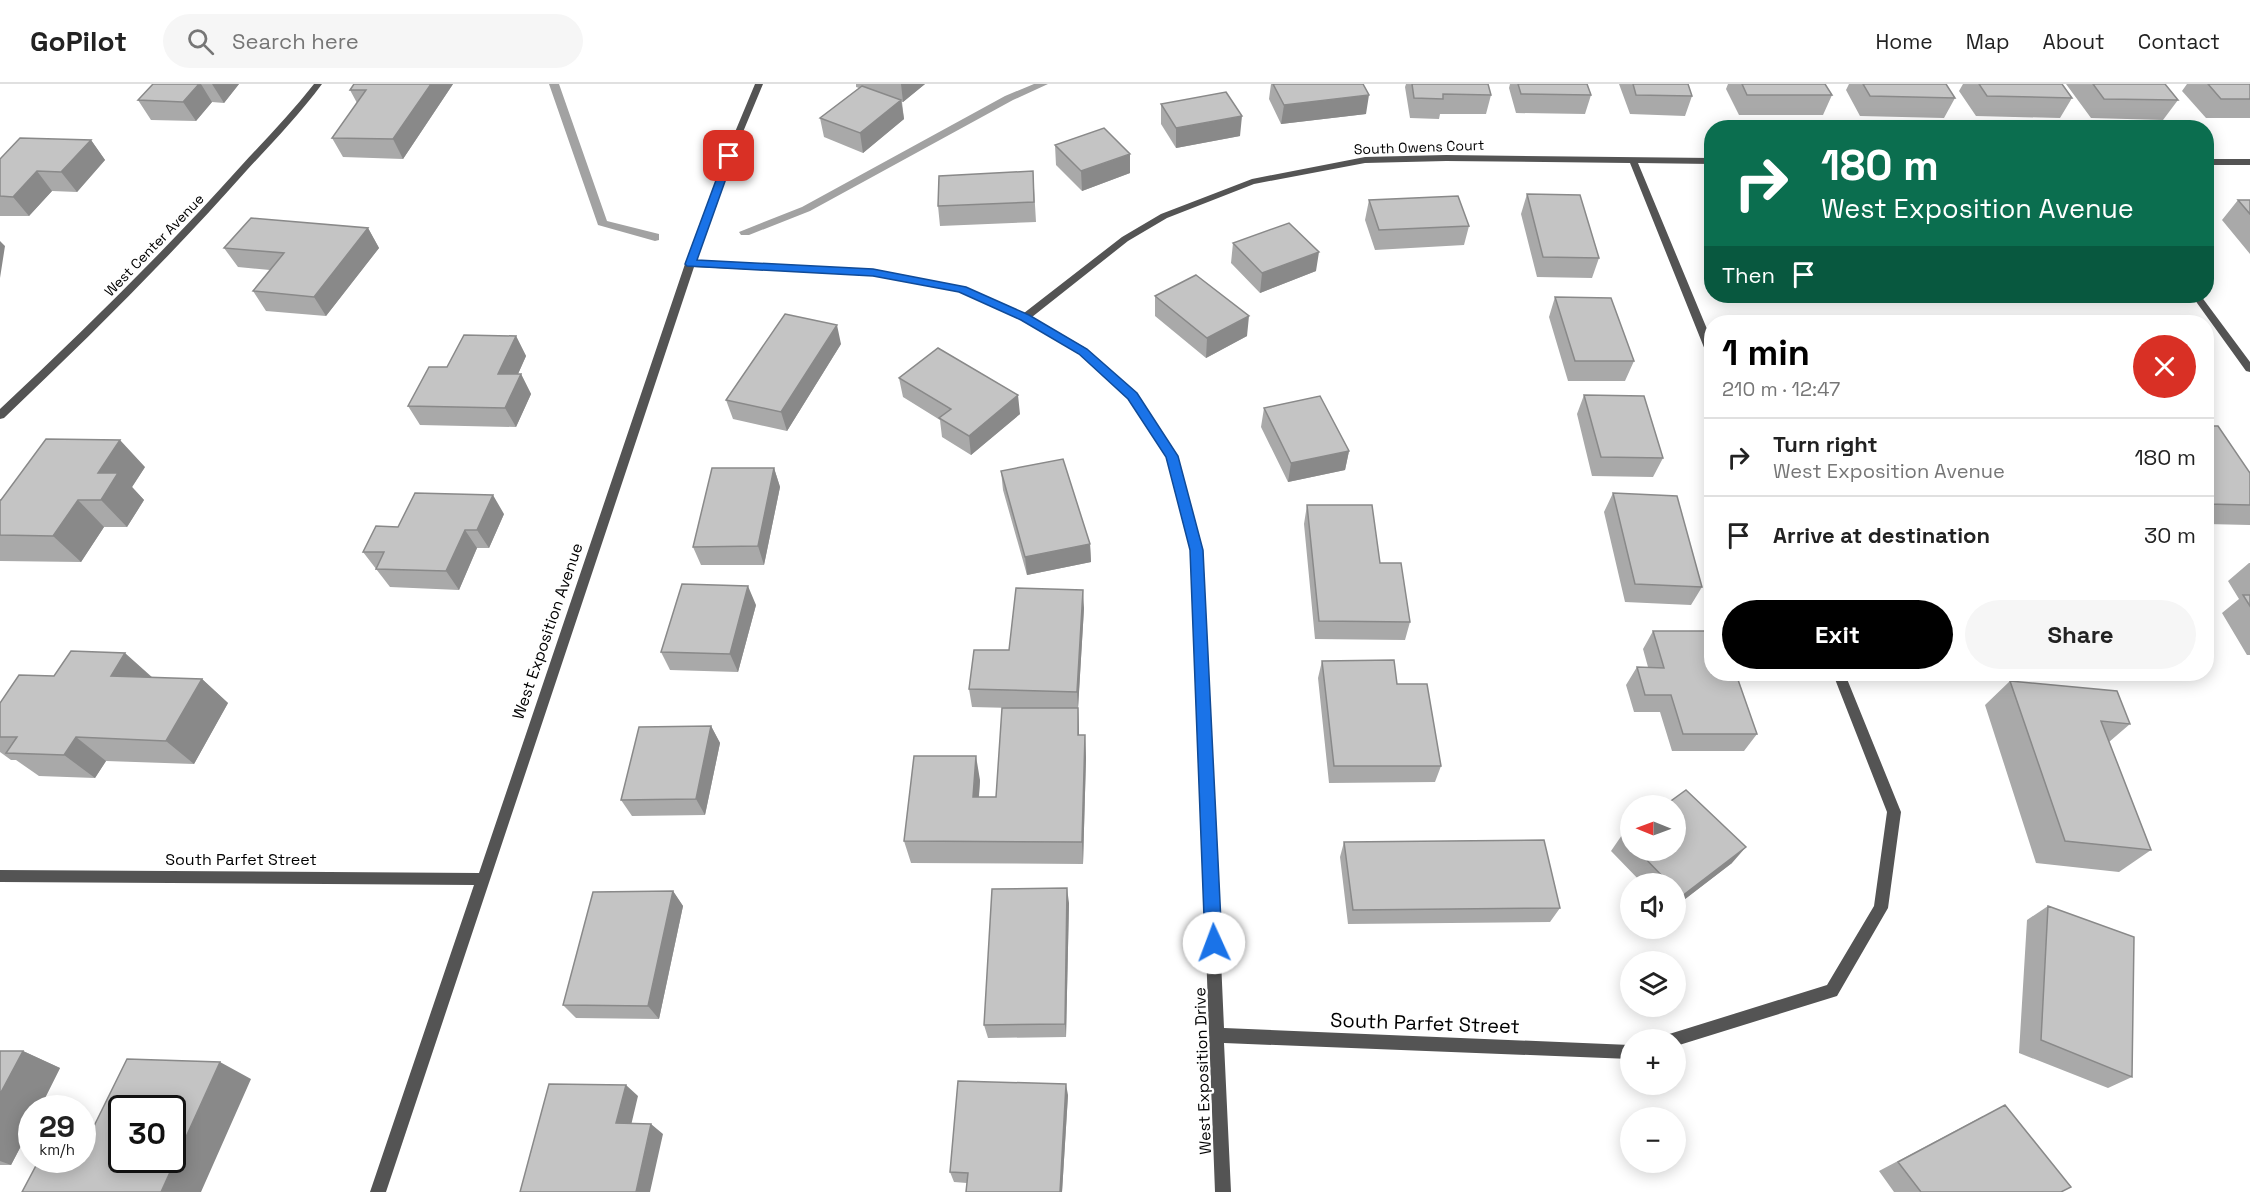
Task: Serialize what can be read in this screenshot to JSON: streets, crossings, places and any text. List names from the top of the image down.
{
  "streets": {
    "street": [
      "South Owens Court",
      "West Center Avenue",
      "West Exposition Avenue",
      "South Parfet Street",
      "West Exposition Drive"
    ]
  },
  "crossings": [
    ["South Owens Court", "West Exposition Drive"],
    ["West Exposition Avenue", "South Parfet Street"],
    ["West Exposition Avenue", "West Exposition Drive"],
    ["South Parfet Street", "West Exposition Drive"]
  ],
  "north": "left",
  "page": {
    "header": "GoPilot",
    "search": "Search here",
    "nav": [
      "Home",
      "Map",
      "About",
      "Contact"
    ],
    "turn": ["180 m", "West Exposition Avenue"],
    "then": "Then",
    "heading": ["1 min", "210 m · 12:47"],
    "list": [
      {
        "name": "Turn right",
        "note": "West Exposition Avenue",
        "value": "180 m"
      },
      {
        "name": "Arrive at destination",
        "value": "30 m"
      }
    ],
    "buttons": ["Exit", "Share"],
    "map_buttons": ["+", "−"],
    "speed": "29 km/h",
    "limit": "30"
  }
}
